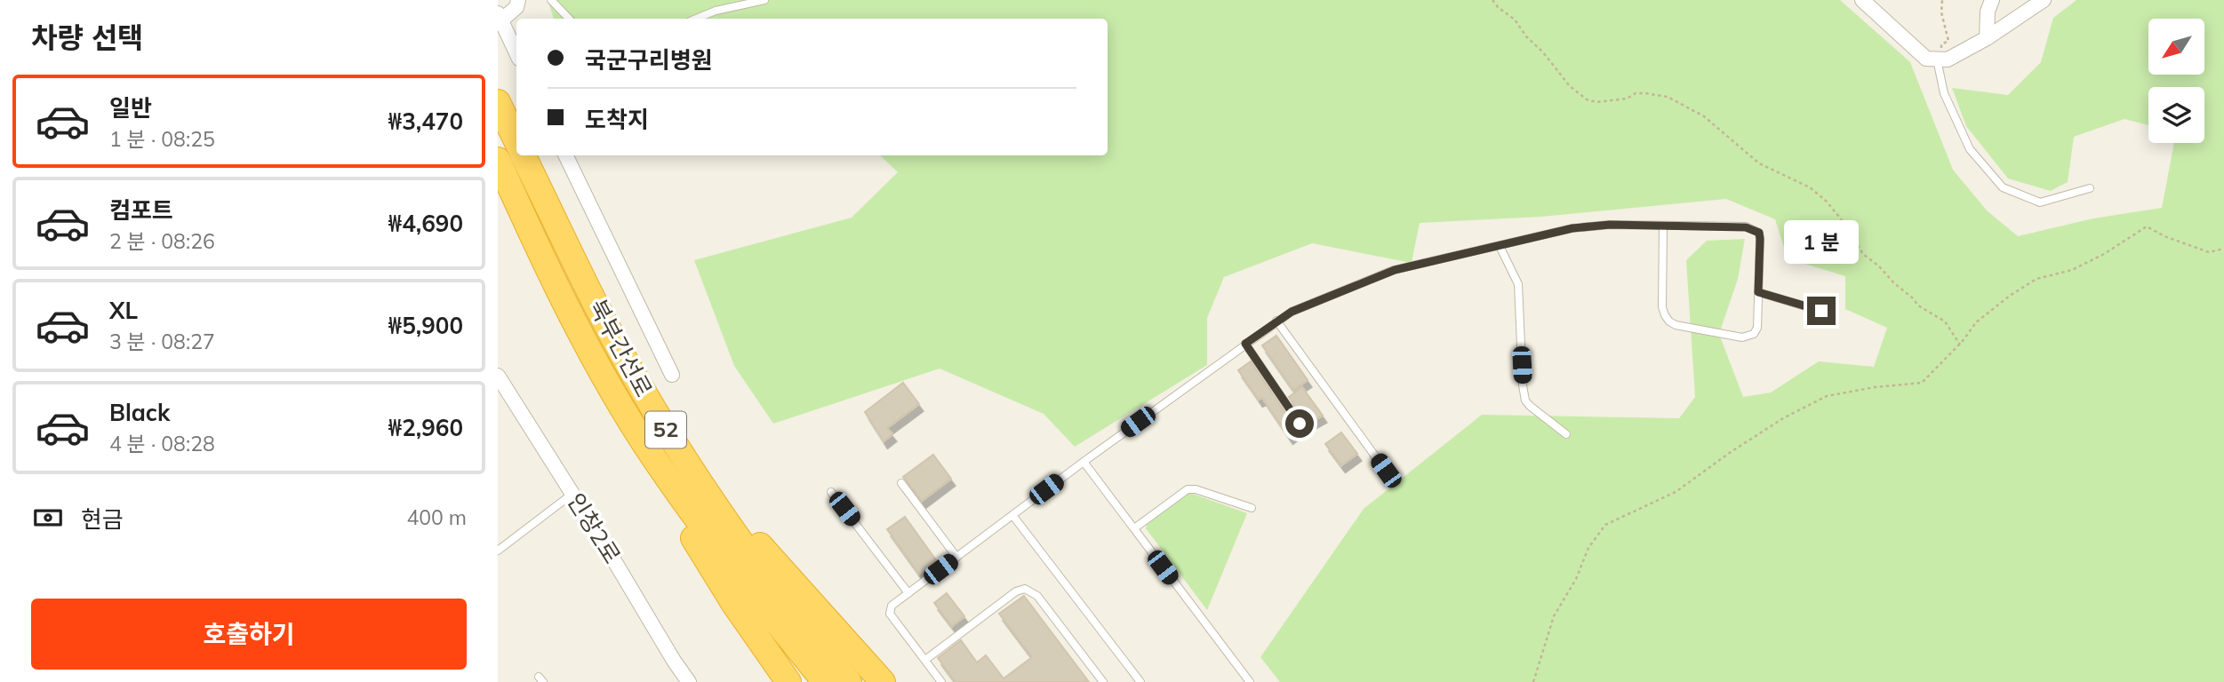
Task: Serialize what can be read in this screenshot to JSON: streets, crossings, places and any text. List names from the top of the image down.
{
  "streets": {
    "highway": ["북부간선로", "52"],
    "street": ["인창2로"]
  },
  "north": "bottom left",
  "page": {
    "heading": "차량 선택",
    "banner": ["국군구리병원", "도착지"],
    "list": [
      {
        "name": "일반",
        "note": "1 분 · 08:25",
        "value": "₩3,470"
      },
      {
        "name": "컴포트",
        "note": "2 분 · 08:26",
        "value": "₩4,690"
      },
      {
        "name": "XL",
        "note": "3 분 · 08:27",
        "value": "₩5,900"
      },
      {
        "name": "Black",
        "note": "4 분 · 08:28",
        "value": "₩2,960"
      }
    ],
    "bubble": "1 분",
    "pay": ["현금", "400 m"],
    "buttons": "호출하기"
  }
}
